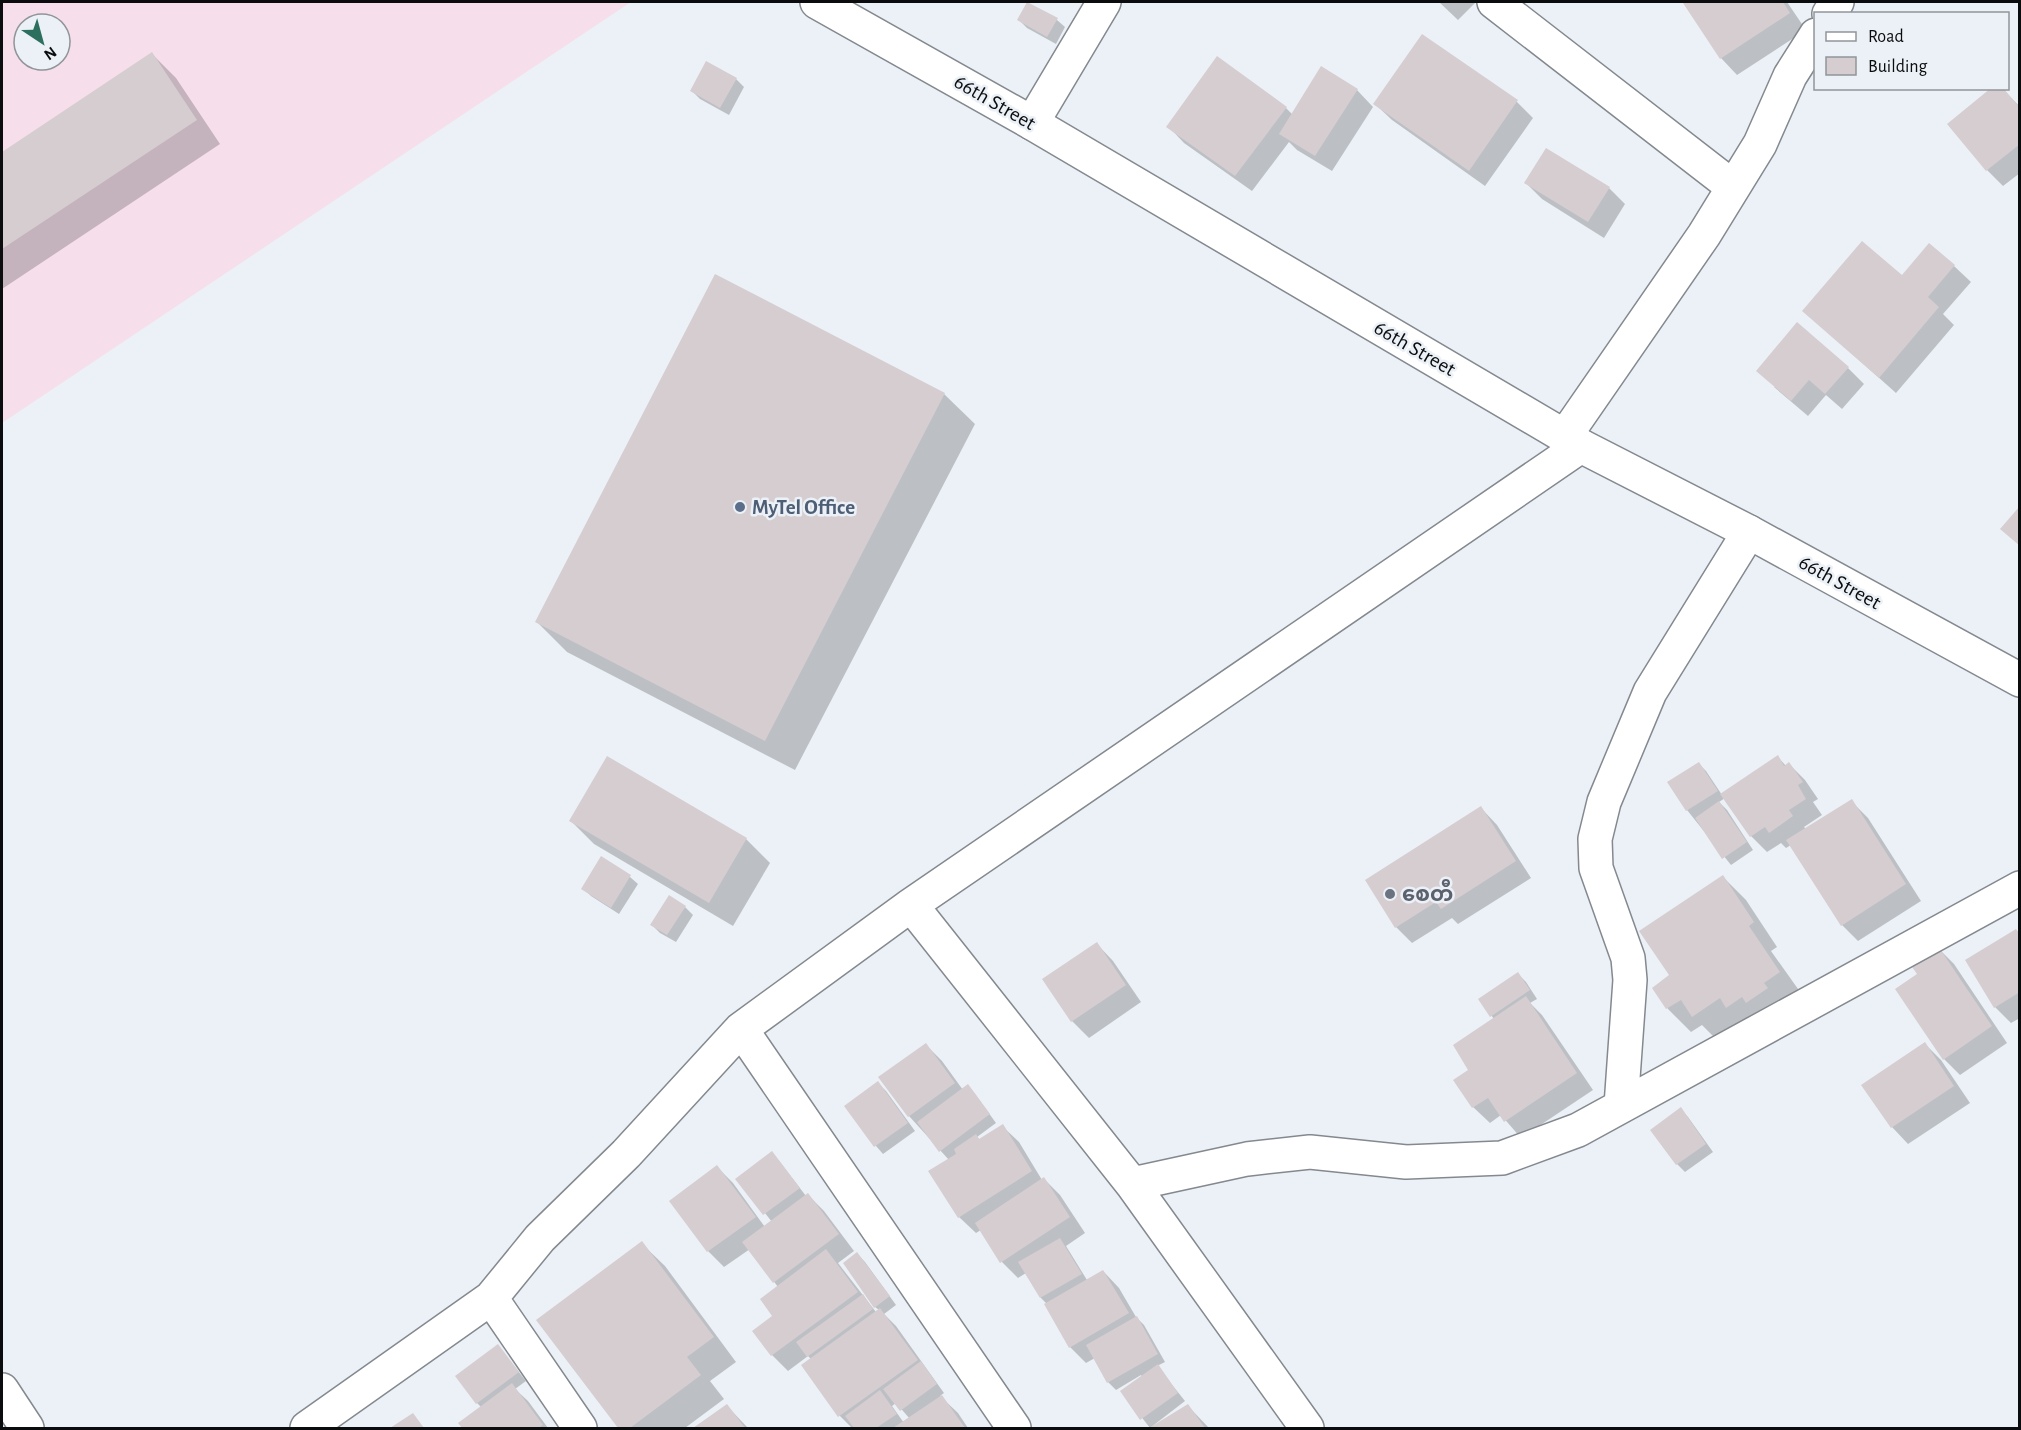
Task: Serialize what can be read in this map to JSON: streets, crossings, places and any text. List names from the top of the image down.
{
  "streets": {
    "street": ["66th Street"]
  },
  "places": ["MyTel Office", "စေတီ"],
  "legend": ["Road", "Building"],
  "north": "bottom right"
}
